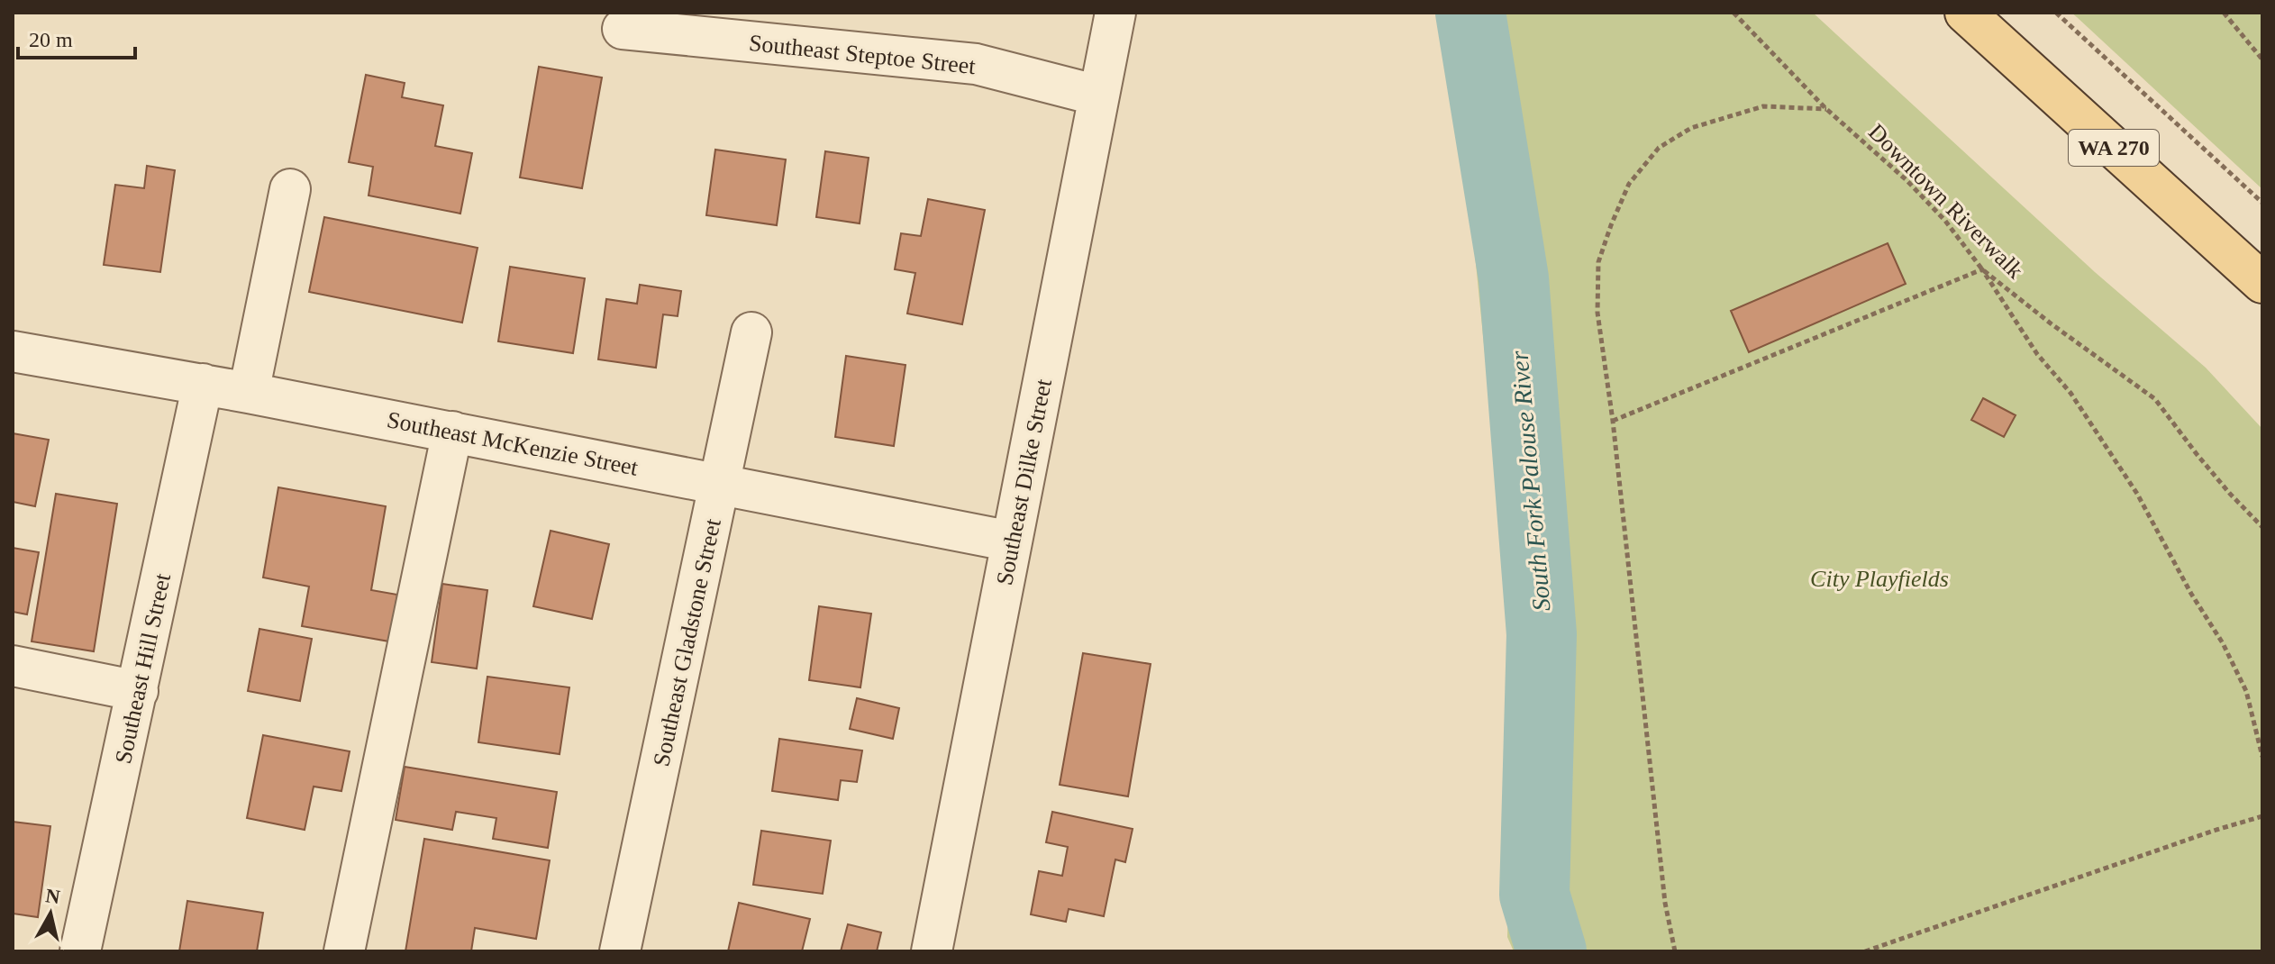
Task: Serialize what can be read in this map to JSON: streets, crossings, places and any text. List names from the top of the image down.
{
  "streets": {
    "main road": ["WA 270"],
    "street": [
      "Southeast Steptoe Street",
      "Southeast McKenzie Street",
      "Southeast Dilke Street",
      "Southeast Gladstone Street",
      "Southeast Hill Street"
    ],
    "path": ["Downtown Riverwalk"]
  },
  "crossings": [
    ["Southeast Steptoe Street", "Southeast Dilke Street"],
    ["Southeast McKenzie Street", "Southeast Dilke Street"],
    ["Southeast McKenzie Street", "Southeast Gladstone Street"],
    ["Southeast McKenzie Street", "Southeast Hill Street"]
  ],
  "water": ["South Fork Palouse River"],
  "parks": ["City Playfields"],
  "scale_bar": "20 m",
  "north": "top"
}
